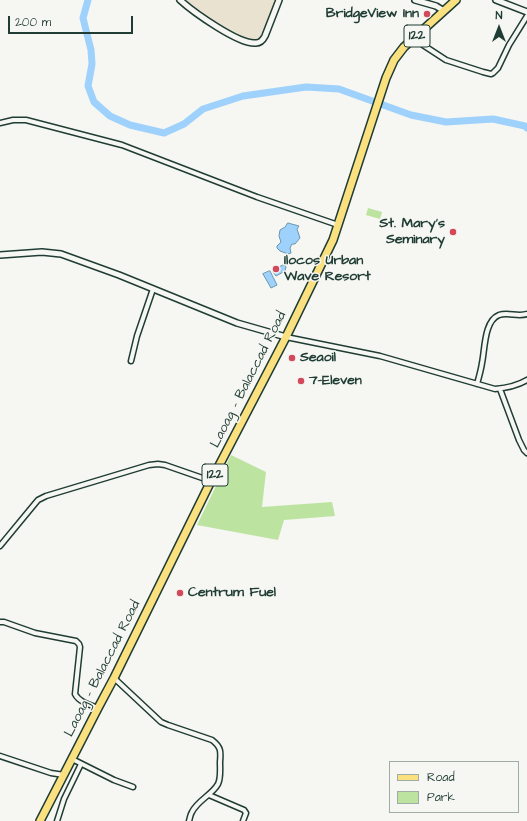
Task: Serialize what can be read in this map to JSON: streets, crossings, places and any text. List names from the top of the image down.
{
  "streets": {
    "main road": ["122", "Laoag - Balaccad Road"]
  },
  "places": [
    "BridgeView Inn",
    "St. Mary's Seminary",
    "Ilocos Urban Wave Resort",
    "Seaoil",
    "7-Eleven",
    "Centrum Fuel"
  ],
  "legend": ["Road", "Park"],
  "scale_bar": "200 m",
  "north": "top"
}
